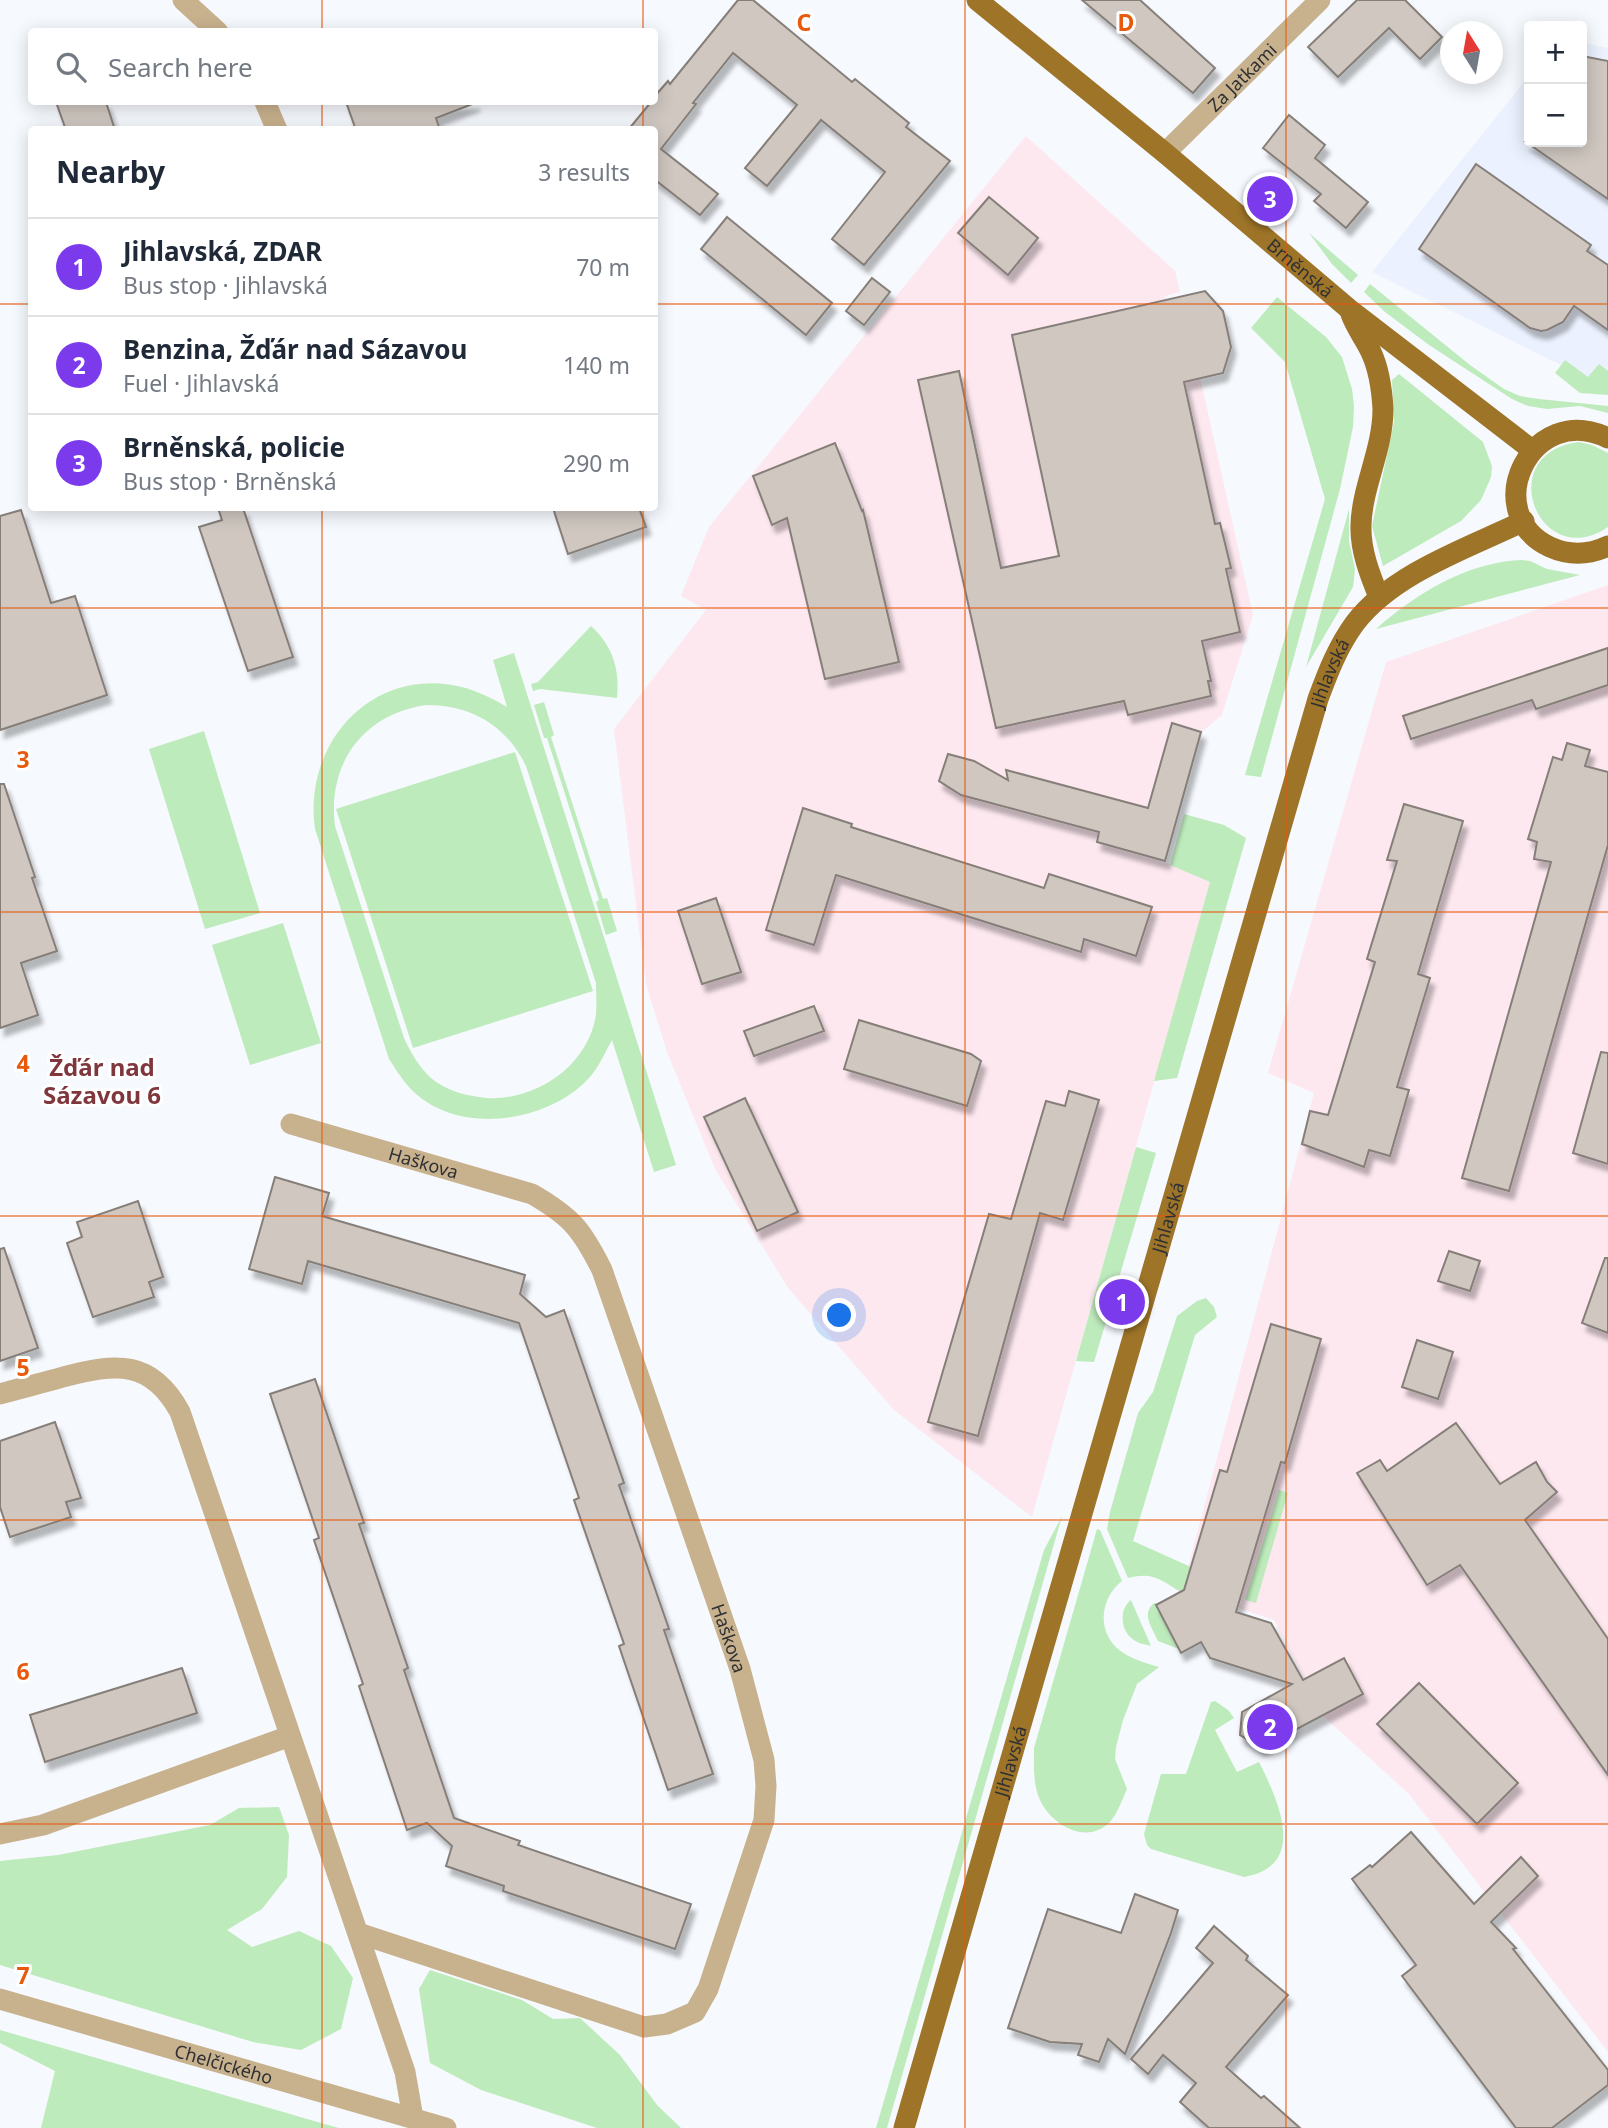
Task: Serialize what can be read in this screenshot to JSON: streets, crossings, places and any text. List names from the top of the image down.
{
  "streets": {
    "main road": ["Brněnská", "Jihlavská"],
    "street": ["Za Jatkami", "Haškova", "Chelčického"]
  },
  "crossings": [
    ["Za Jatkami", "Brněnská"]
  ],
  "districts": ["Žďár nad Sázavou 6"],
  "north": "top",
  "page": {
    "map_buttons": ["+", "−"],
    "search": "Search here",
    "heading": ["Nearby", "3 results"],
    "pins": ["3", "1", "2"],
    "list": [
      {
        "mark": "1",
        "name": "Jihlavská, ZDAR",
        "note": "Bus stop · Jihlavská",
        "value": "70 m"
      },
      {
        "mark": "2",
        "name": "Benzina, Žďár nad Sázavou",
        "note": "Fuel · Jihlavská",
        "value": "140 m"
      },
      {
        "mark": "3",
        "name": "Brněnská, policie",
        "note": "Bus stop · Brněnská",
        "value": "290 m"
      }
    ]
  },
  "grid": {
    "columns": ["C", "D"],
    "rows": [
      "3",
      "4",
      "5",
      "6",
      "7"
    ]
  }
}
